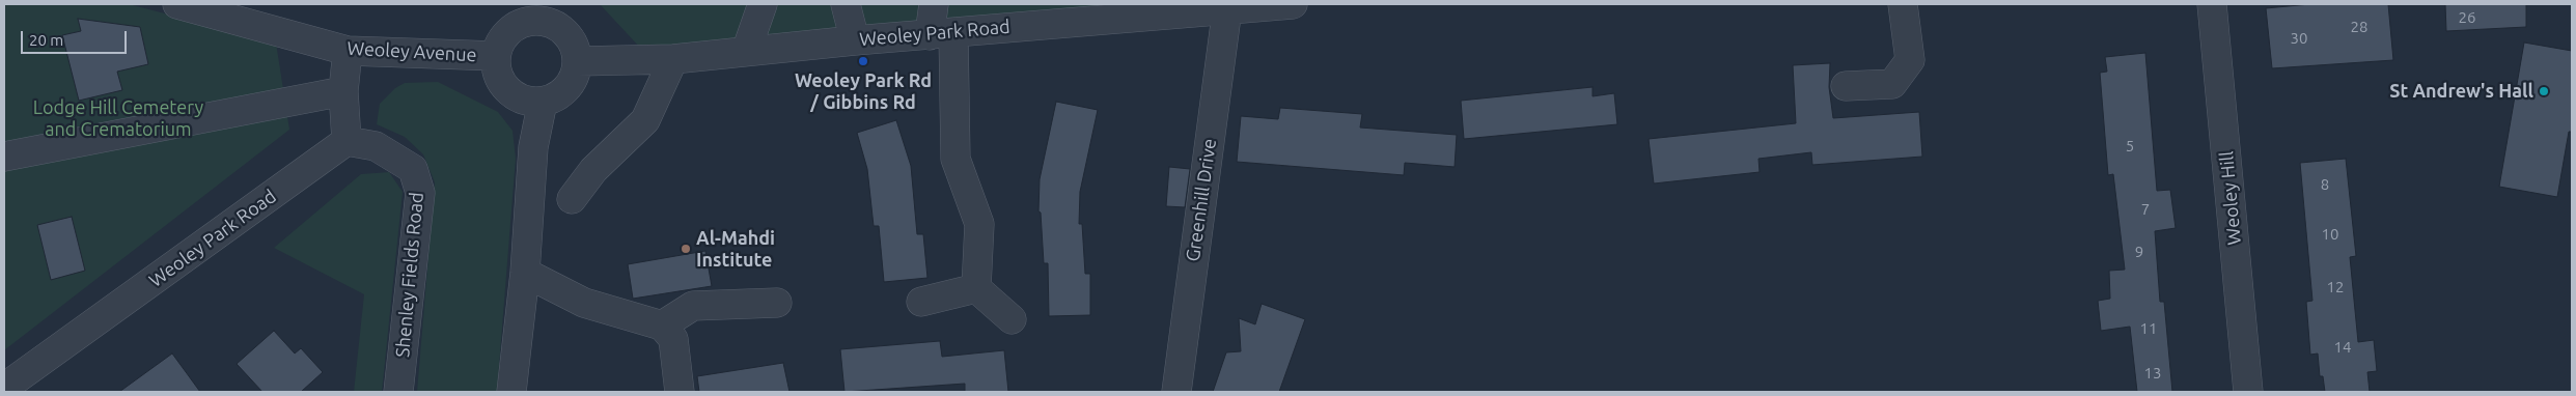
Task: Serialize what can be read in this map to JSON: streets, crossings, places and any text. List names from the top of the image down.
{
  "streets": {
    "street": [
      "Weoley Park Road",
      "Weoley Avenue",
      "Weoley Hill",
      "Greenhill Drive",
      "Shenley Fields Road"
    ]
  },
  "crossings": [
    ["Weoley Park Road", "Weoley Avenue"],
    ["Weoley Park Road", "Greenhill Drive"],
    ["Weoley Park Road", "Shenley Fields Road"]
  ],
  "parks": ["Lodge Hill Cemetery and Crematorium"],
  "places": ["Weoley Park Rd / Gibbins Rd", "St Andrew's Hall", "Al-Mahdi Institute"],
  "house_numbers": [
    "26",
    "28",
    "30",
    "5",
    "8",
    "7",
    "10",
    "9",
    "12",
    "11",
    "14",
    "13"
  ],
  "scale_bar": "20 m"
}
